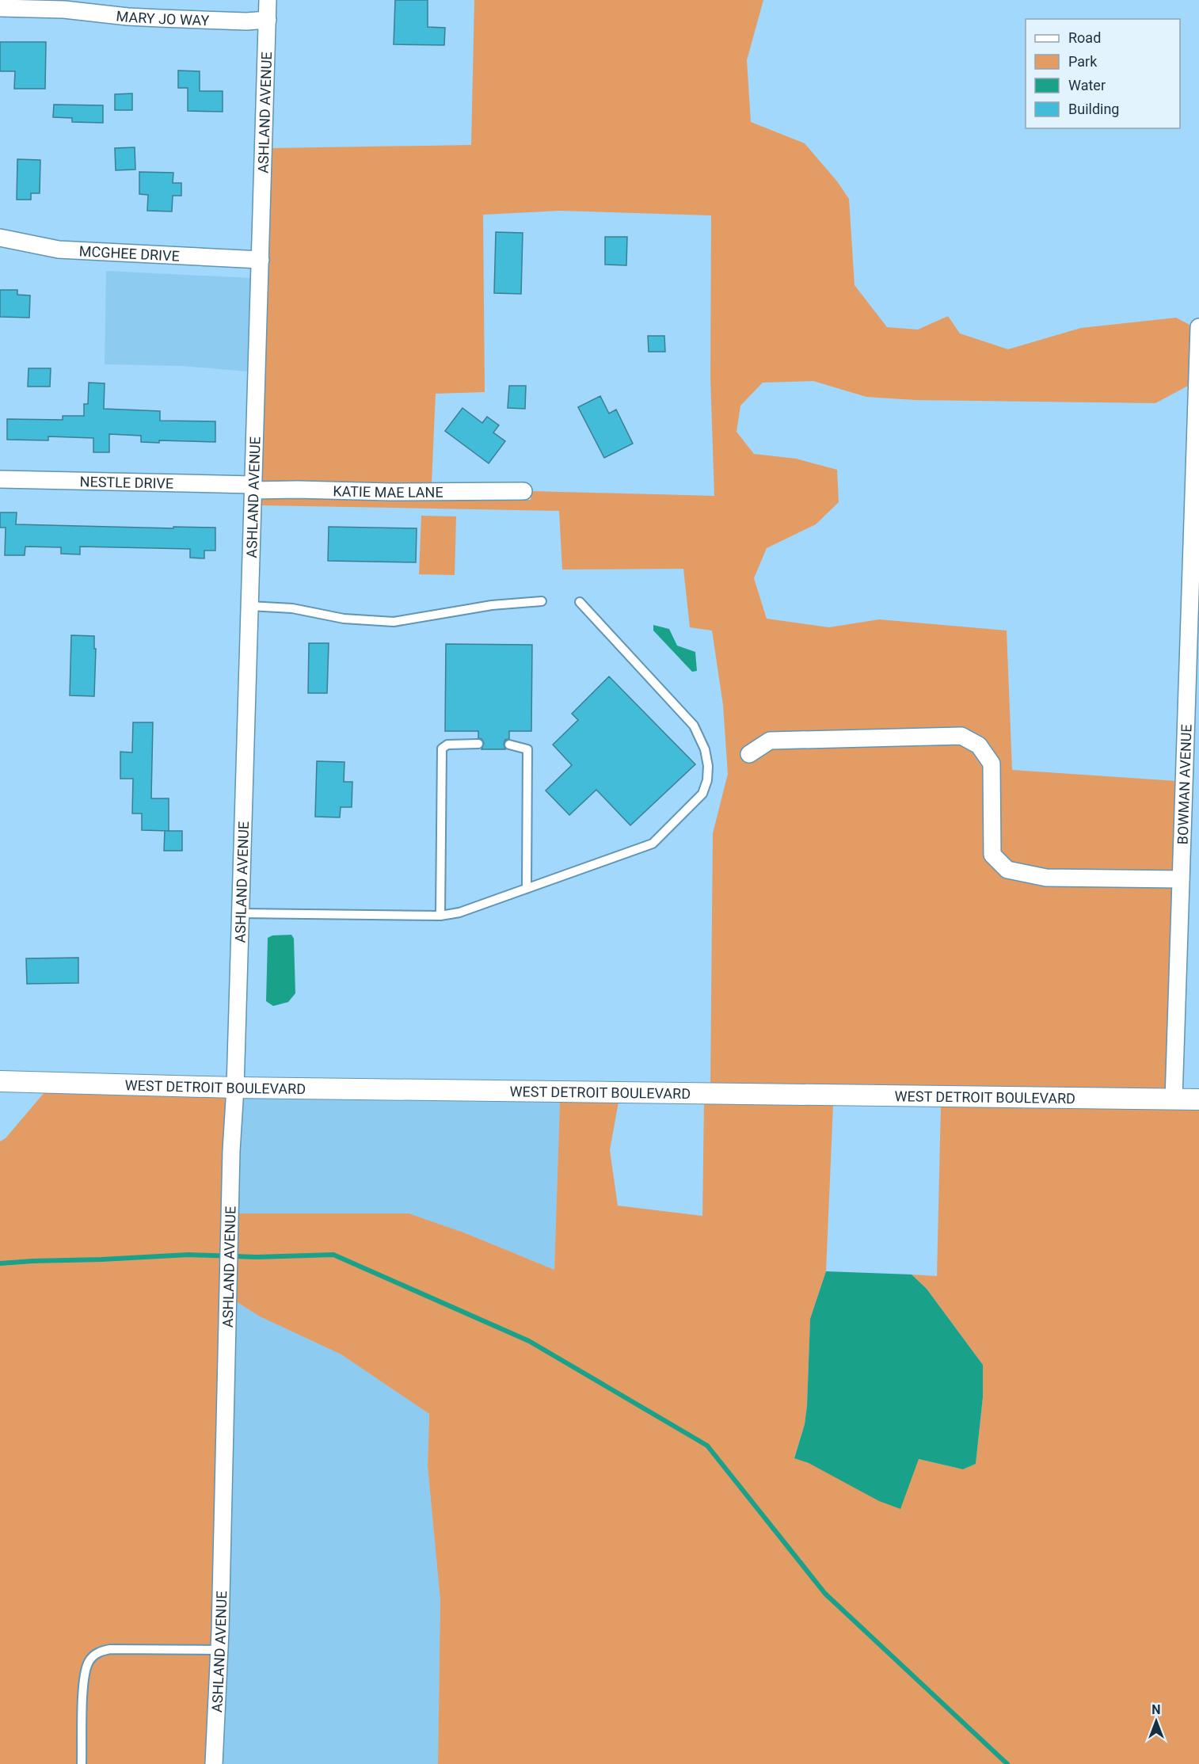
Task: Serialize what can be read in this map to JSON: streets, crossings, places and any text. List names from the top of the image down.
{
  "streets": {
    "street": [
      "MARY JO WAY",
      "ASHLAND AVENUE",
      "MCGHEE DRIVE",
      "NESTLE DRIVE",
      "KATIE MAE LANE",
      "BOWMAN AVENUE",
      "WEST DETROIT BOULEVARD"
    ]
  },
  "crossings": [
    ["MARY JO WAY", "ASHLAND AVENUE"],
    ["ASHLAND AVENUE", "MCGHEE DRIVE"],
    ["ASHLAND AVENUE", "NESTLE DRIVE"],
    ["ASHLAND AVENUE", "KATIE MAE LANE"],
    ["ASHLAND AVENUE", "WEST DETROIT BOULEVARD"],
    ["NESTLE DRIVE", "KATIE MAE LANE"],
    ["BOWMAN AVENUE", "WEST DETROIT BOULEVARD"]
  ],
  "legend": [
    "Road",
    "Park",
    "Water",
    "Building"
  ],
  "north": "top"
}
